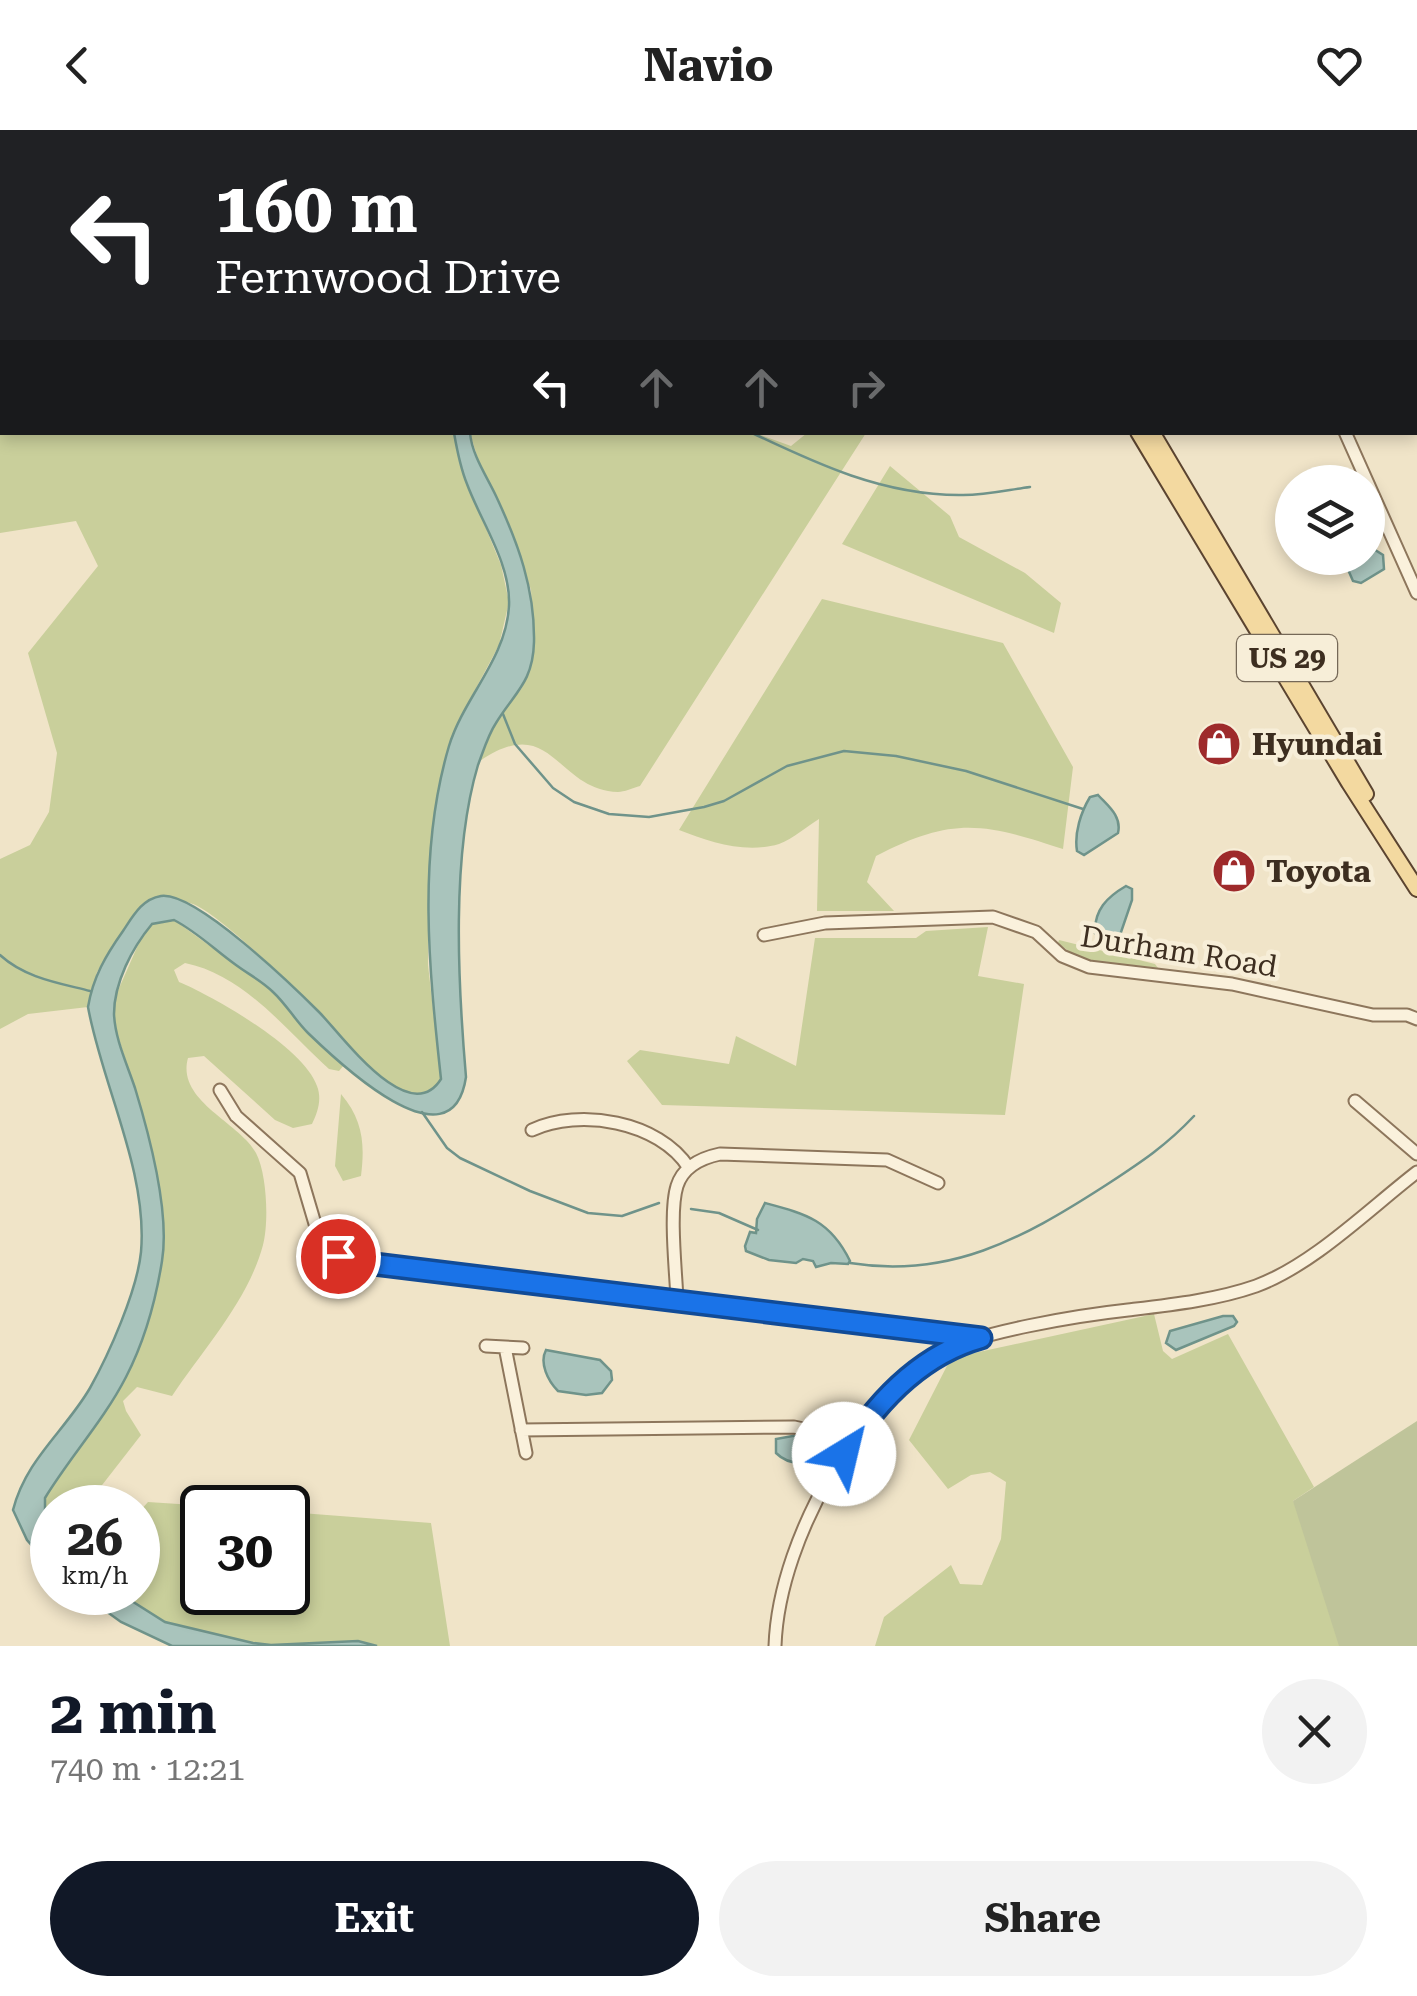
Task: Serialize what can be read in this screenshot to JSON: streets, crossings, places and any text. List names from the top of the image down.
{
  "streets": {
    "main road": ["US 29"],
    "street": ["Durham Road"]
  },
  "places": {
    "shop": ["Hyundai", "Toyota"]
  },
  "page": {
    "header": "Navio",
    "turn": ["160 m", "Fernwood Drive"],
    "speed": "26 km/h",
    "limit": "30",
    "heading": ["2 min", "740 m · 12:21"],
    "buttons": ["Exit", "Share"]
  }
}
